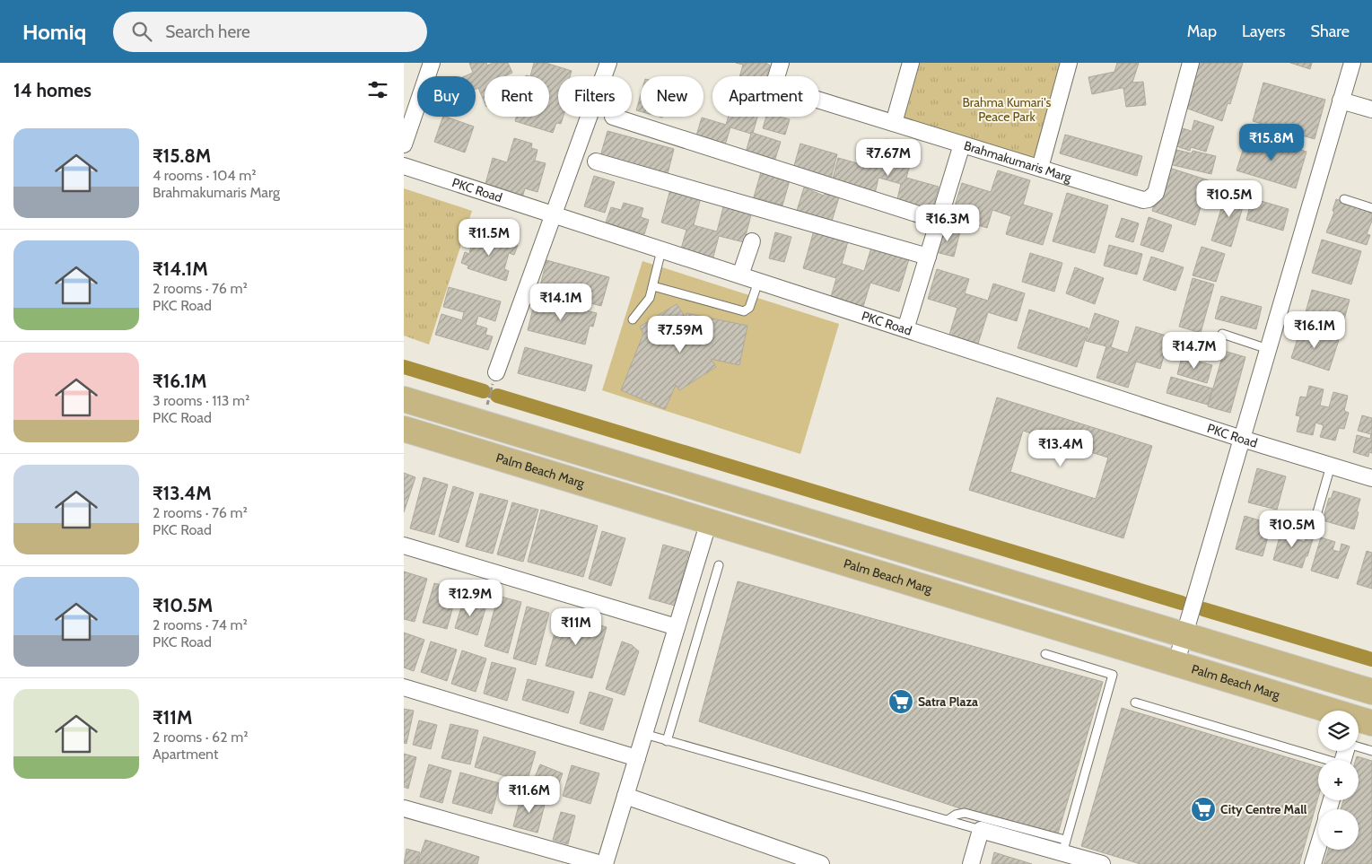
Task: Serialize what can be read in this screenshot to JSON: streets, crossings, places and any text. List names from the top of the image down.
{
  "streets": {
    "main road": ["Palm Beach Marg"],
    "street": ["Brahmakumaris Marg", "PKC Road"]
  },
  "parks": ["Brahma Kumari's Peace Park"],
  "places": {
    "supermarket": ["Satra Plaza", "City Centre Mall"]
  },
  "page": {
    "header": "Homiq",
    "search": "Search here",
    "nav": ["Map", "Layers", "Share"],
    "heading": "14 homes",
    "chip": [
      "Buy",
      "Rent",
      "Filters",
      "New",
      "Apartment"
    ],
    "list": [
      {
        "name": "₹15.8M",
        "note": "4 rooms · 104 m² · Brahmakumaris Marg"
      },
      {
        "name": "₹14.1M",
        "note": "2 rooms · 76 m² · PKC Road"
      },
      {
        "name": "₹16.1M",
        "note": "3 rooms · 113 m² · PKC Road"
      },
      {
        "name": "₹13.4M",
        "note": "2 rooms · 76 m² · PKC Road"
      },
      {
        "name": "₹10.5M",
        "note": "2 rooms · 74 m² · PKC Road"
      },
      {
        "name": "₹11M",
        "note": "2 rooms · 62 m² · Apartment"
      }
    ],
    "price": [
      "₹15.8M",
      "₹7.67M",
      "₹10.5M",
      "₹16.3M",
      "₹11.5M",
      "₹14.1M",
      "₹16.1M",
      "₹7.59M",
      "₹14.7M",
      "₹13.4M",
      "₹10.5M",
      "₹12.9M",
      "₹11M",
      "₹11.6M"
    ],
    "map_buttons": ["+", "−"]
  }
}
